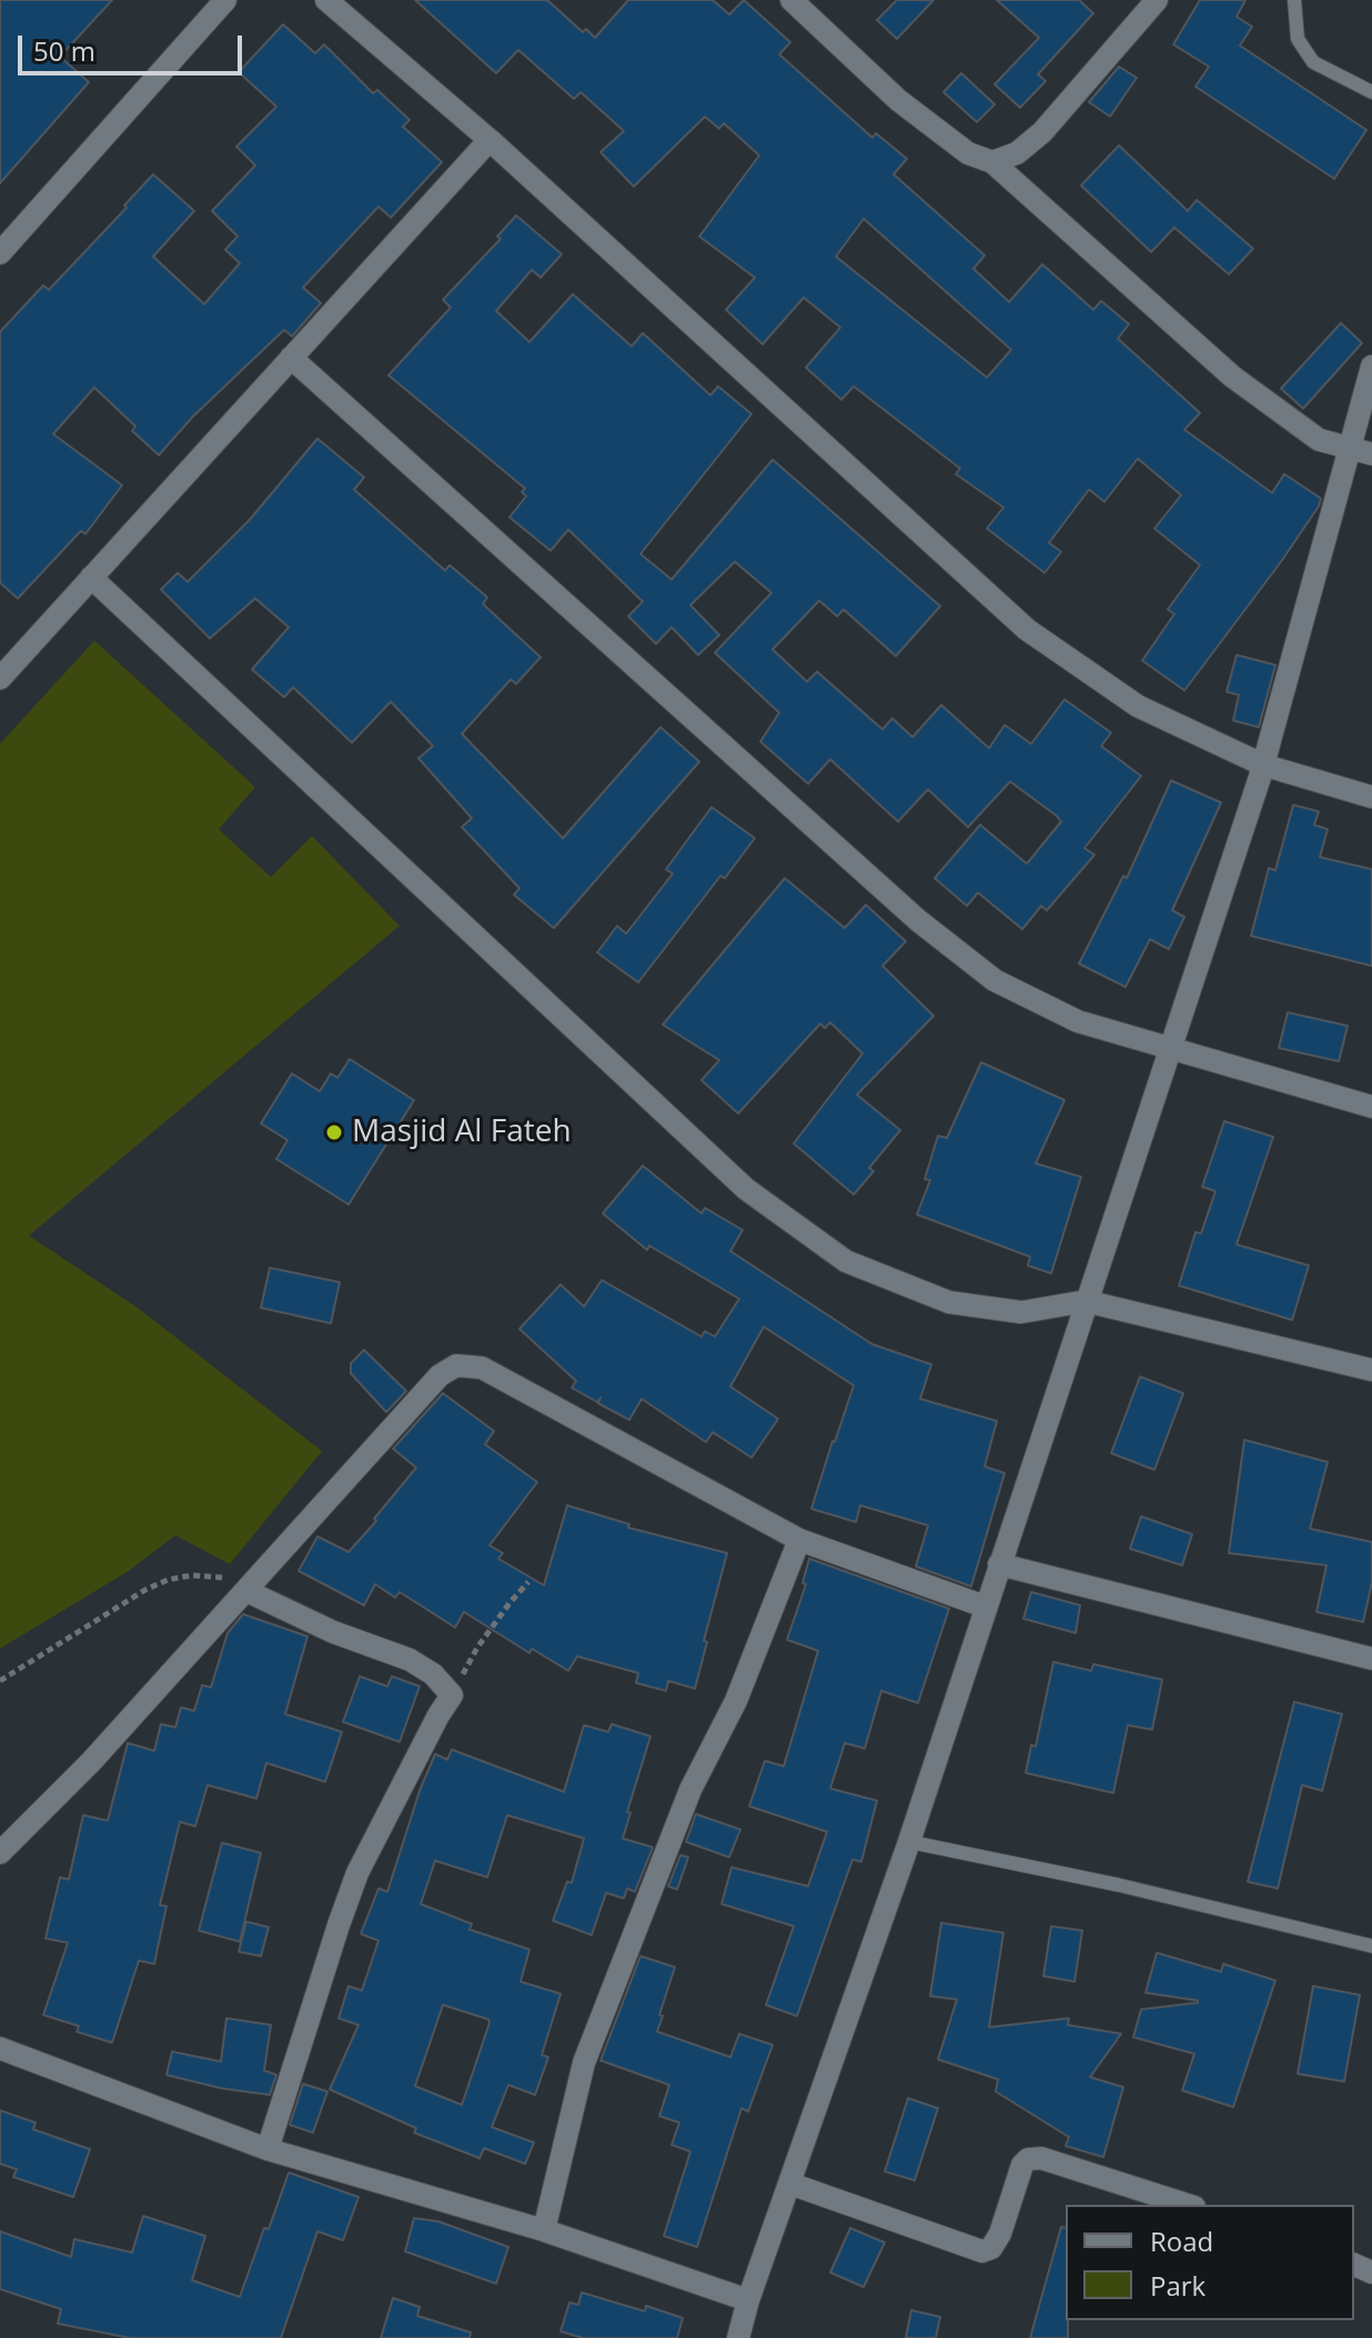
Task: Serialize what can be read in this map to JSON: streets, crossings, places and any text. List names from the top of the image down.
{
  "places": ["Masjid Al Fateh"],
  "legend": ["Road", "Park"],
  "scale_bar": "50 m"
}
